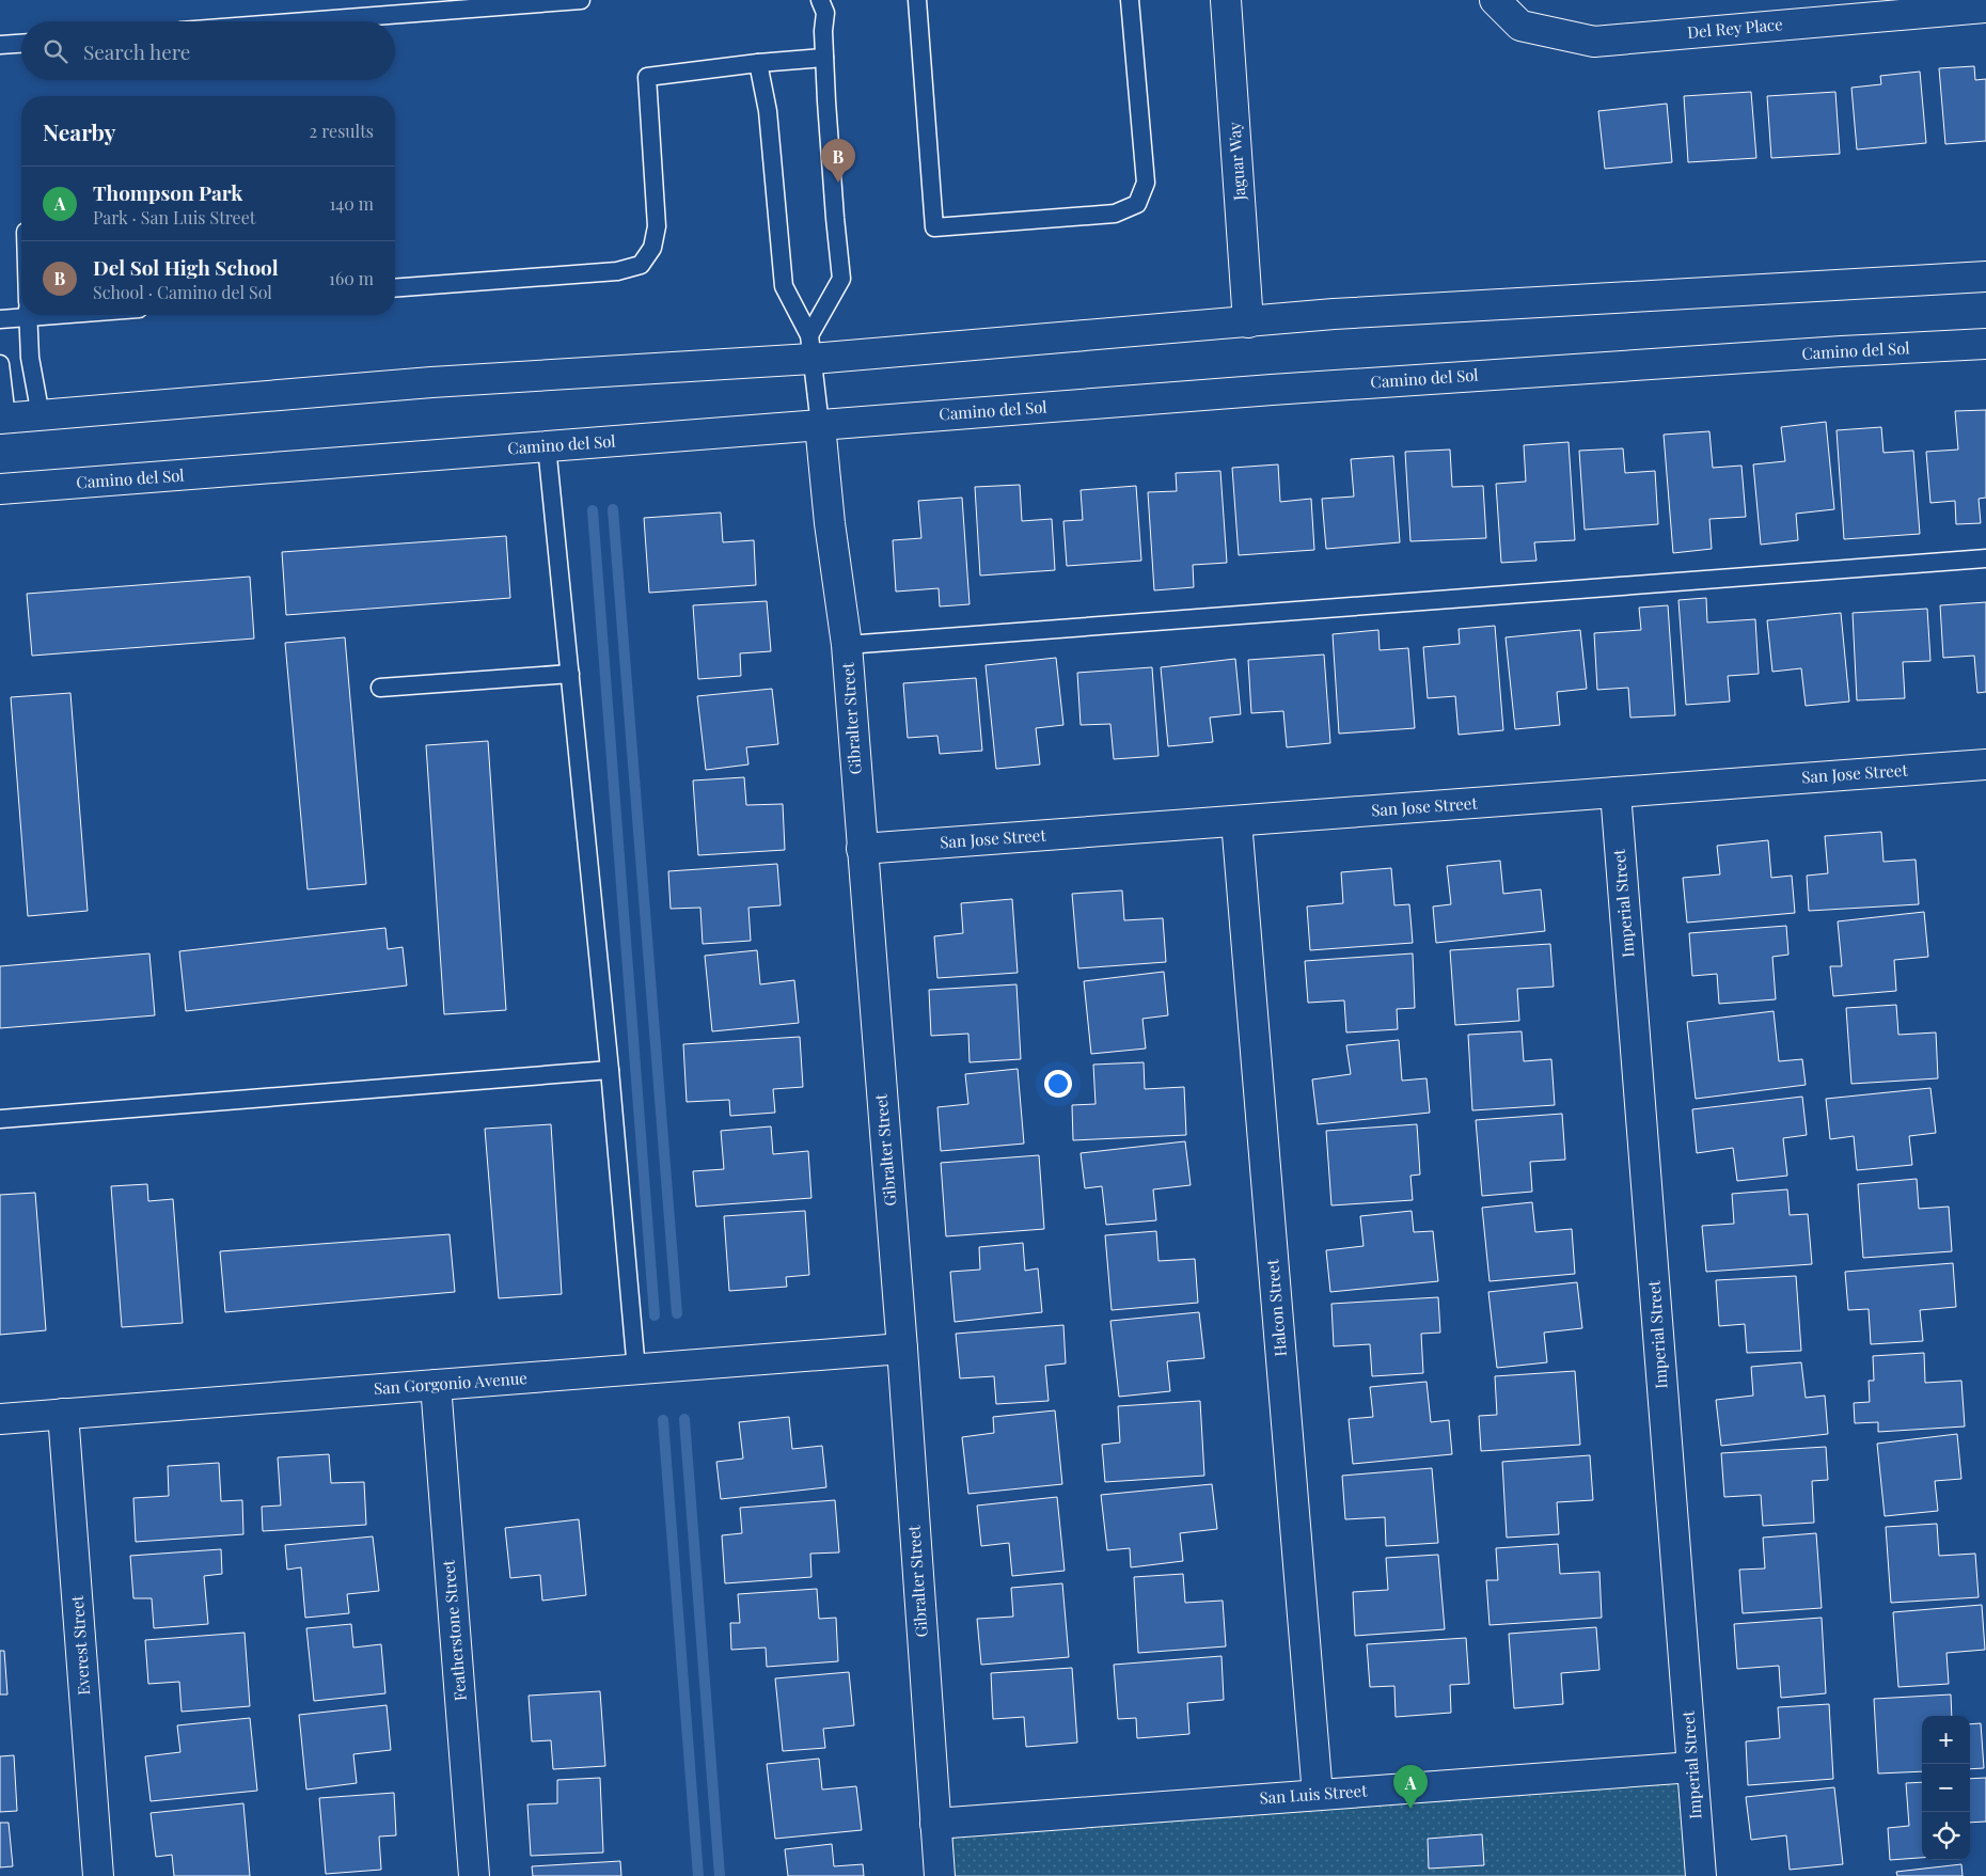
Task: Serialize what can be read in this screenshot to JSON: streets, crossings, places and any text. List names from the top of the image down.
{
  "streets": {
    "street": [
      "Del Rey Place",
      "Jaguar Way",
      "Camino del Sol",
      "Gibralter Street",
      "San Jose Street",
      "Imperial Street",
      "Halcon Street",
      "San Gorgonio Avenue",
      "Featherstone Street",
      "Everest Street",
      "San Luis Street"
    ]
  },
  "crossings": [
    ["Camino del Sol", "Gibralter Street"],
    ["Gibralter Street", "San Jose Street"],
    ["Gibralter Street", "San Gorgonio Avenue"],
    ["Gibralter Street", "San Luis Street"],
    ["San Jose Street", "Imperial Street"],
    ["San Jose Street", "Halcon Street"],
    ["Imperial Street", "San Luis Street"],
    ["Halcon Street", "San Luis Street"],
    ["San Gorgonio Avenue", "Featherstone Street"],
    ["San Gorgonio Avenue", "Everest Street"]
  ],
  "page": {
    "search": "Search here",
    "heading": ["Nearby", "2 results"],
    "pins": ["B", "A"],
    "list": [
      {
        "mark": "A",
        "name": "Thompson Park",
        "note": "Park · San Luis Street",
        "value": "140 m"
      },
      {
        "mark": "B",
        "name": "Del Sol High School",
        "note": "School · Camino del Sol",
        "value": "160 m"
      }
    ],
    "map_buttons": ["+", "−"]
  }
}
